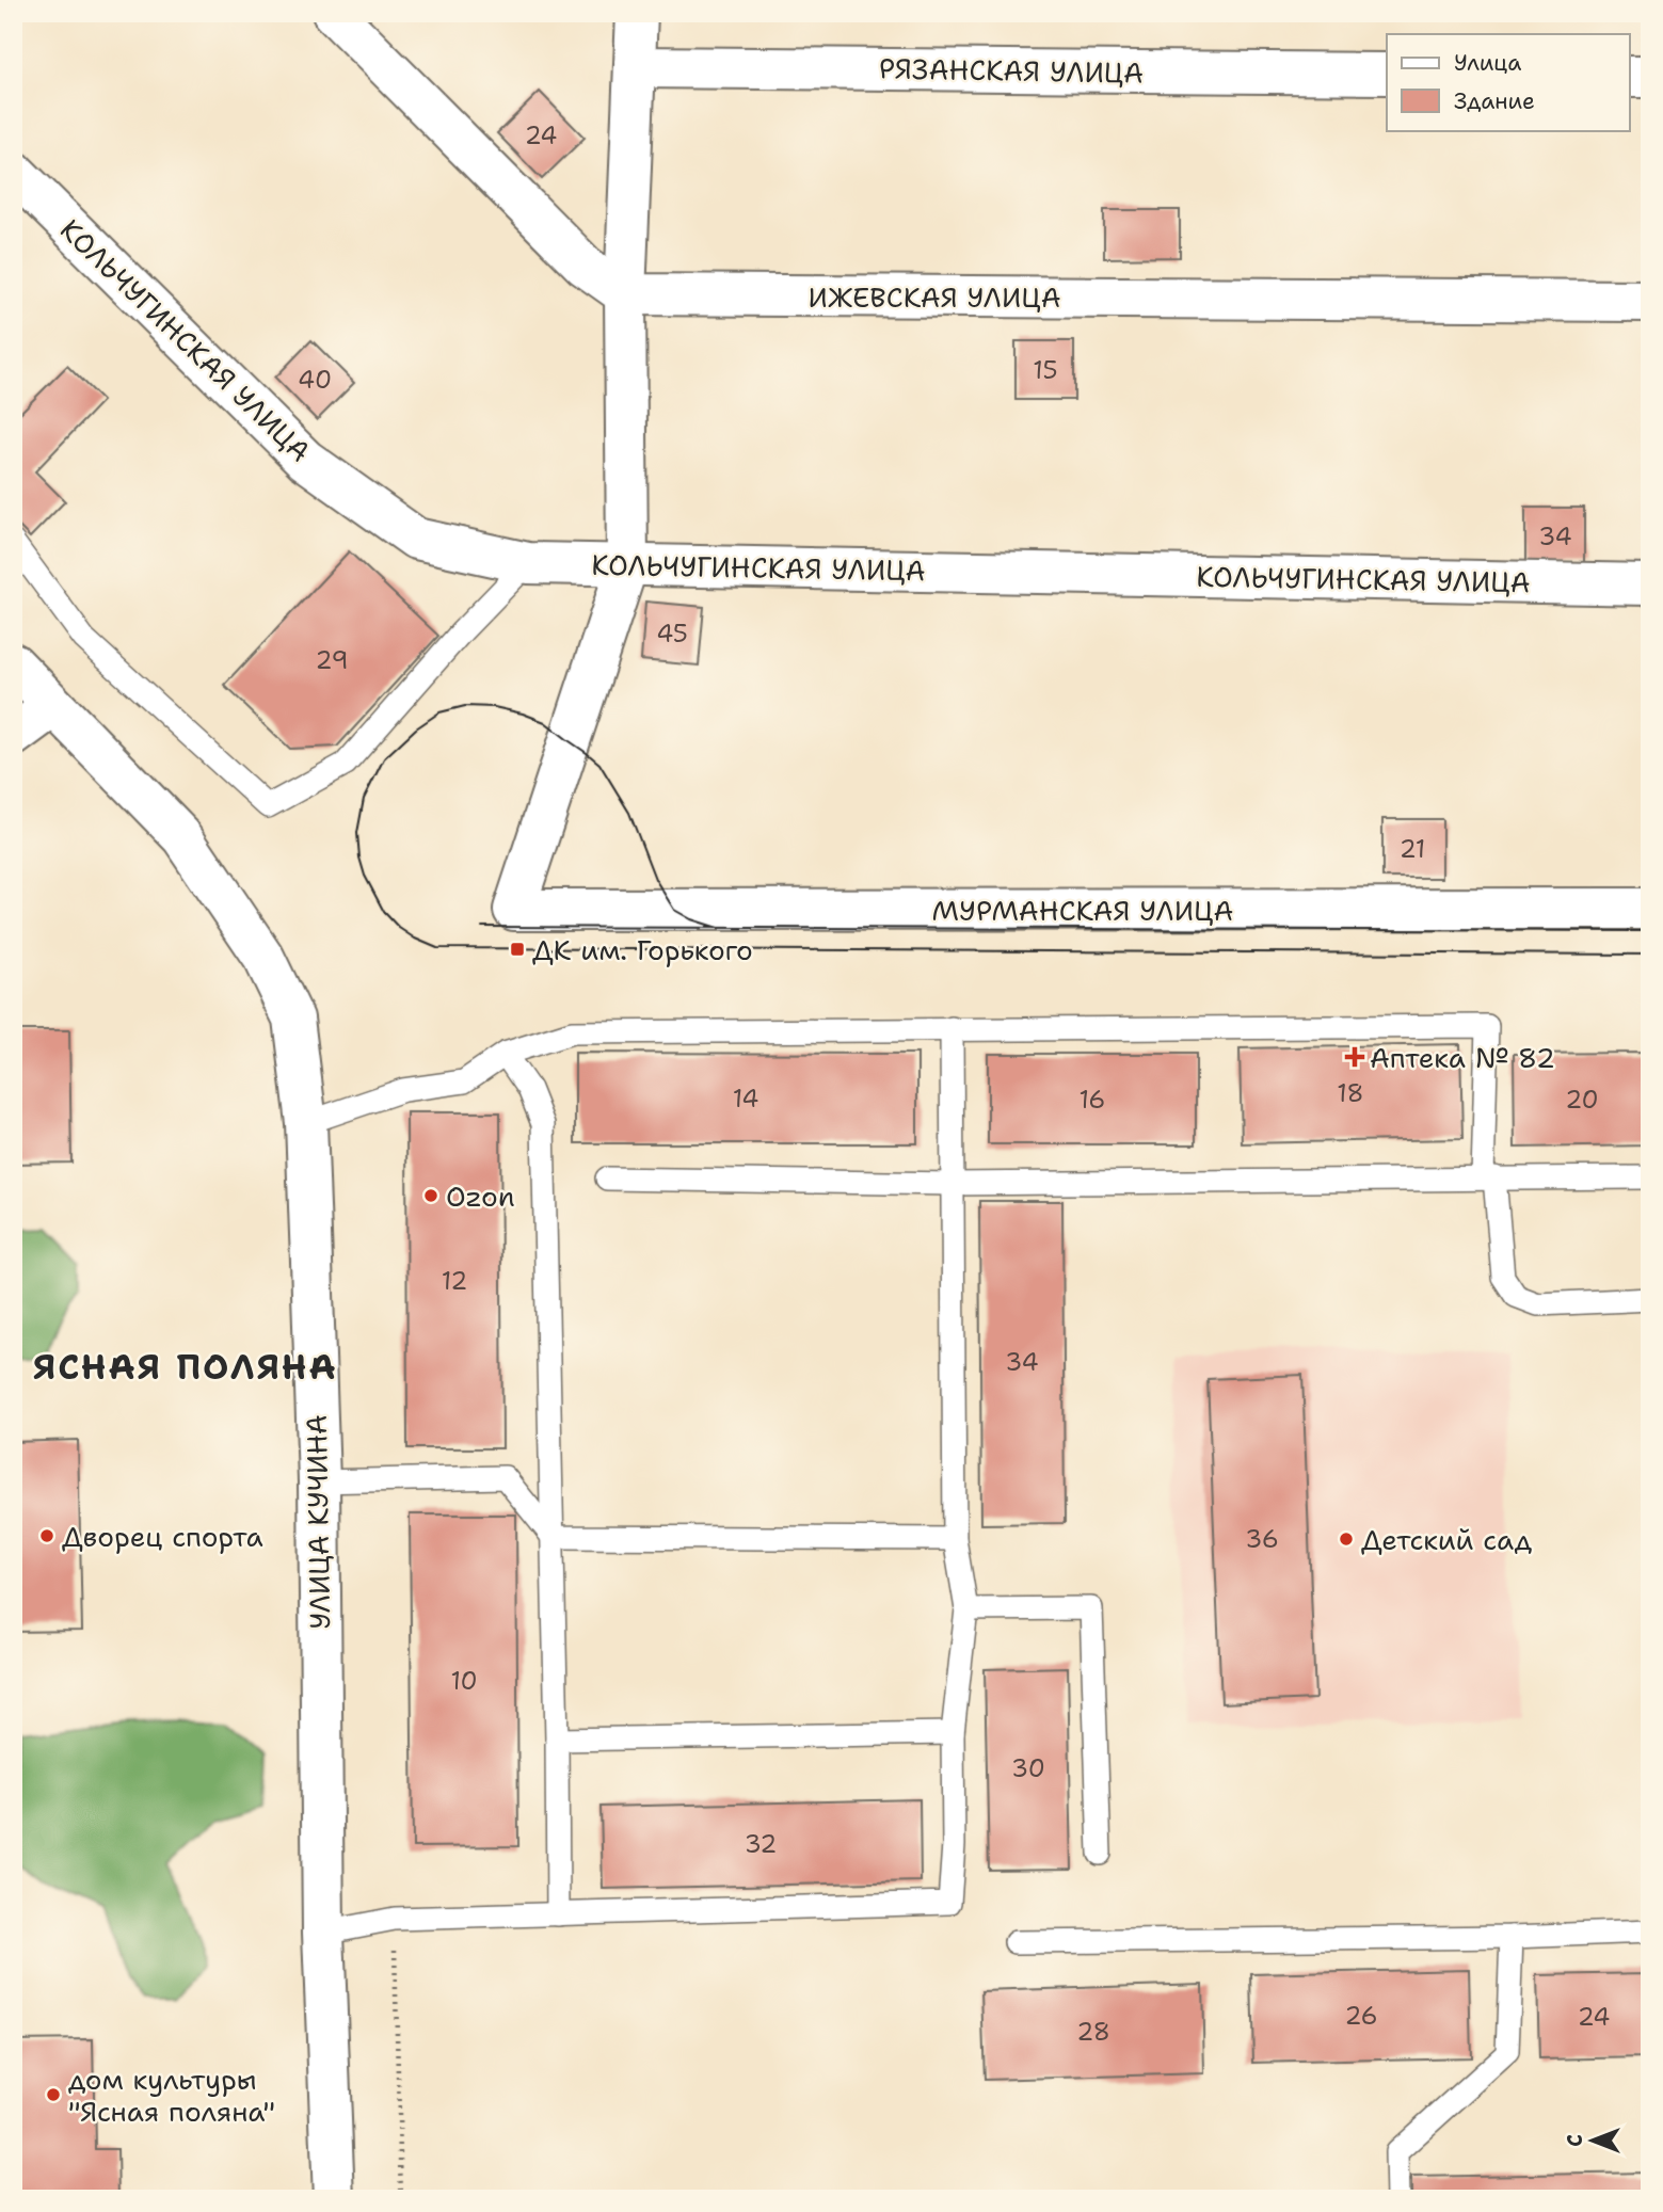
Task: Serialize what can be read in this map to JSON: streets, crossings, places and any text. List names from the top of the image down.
{
  "streets": {
    "street": [
      "РЯЗАНСКАЯ УЛИЦА",
      "ИЖЕВСКАЯ УЛИЦА",
      "КОЛЬЧУГИНСКАЯ УЛИЦА",
      "МУРМАНСКАЯ УЛИЦА",
      "УЛИЦА КУЧИНА"
    ]
  },
  "crossings": [
    ["КОЛЬЧУГИНСКАЯ УЛИЦА", "МУРМАНСКАЯ УЛИЦА"]
  ],
  "districts": ["ЯСНАЯ ПОЛЯНА"],
  "places": {
    "transit": ["ДК им. Горького"],
    "health": ["Аптека № 82"],
    "other": [
      "Ozon",
      "Дворец спорта",
      "Детский сад",
      "дом культуры \"Ясная поляна\""
    ]
  },
  "house_numbers": [
    "24",
    "15",
    "40",
    "34",
    "45",
    "29",
    "21",
    "18",
    "14",
    "16",
    "20",
    "12",
    "34",
    "36",
    "10",
    "30",
    "32",
    "26",
    "24",
    "28"
  ],
  "legend": ["Улица", "Здание"],
  "north": "left"
}
